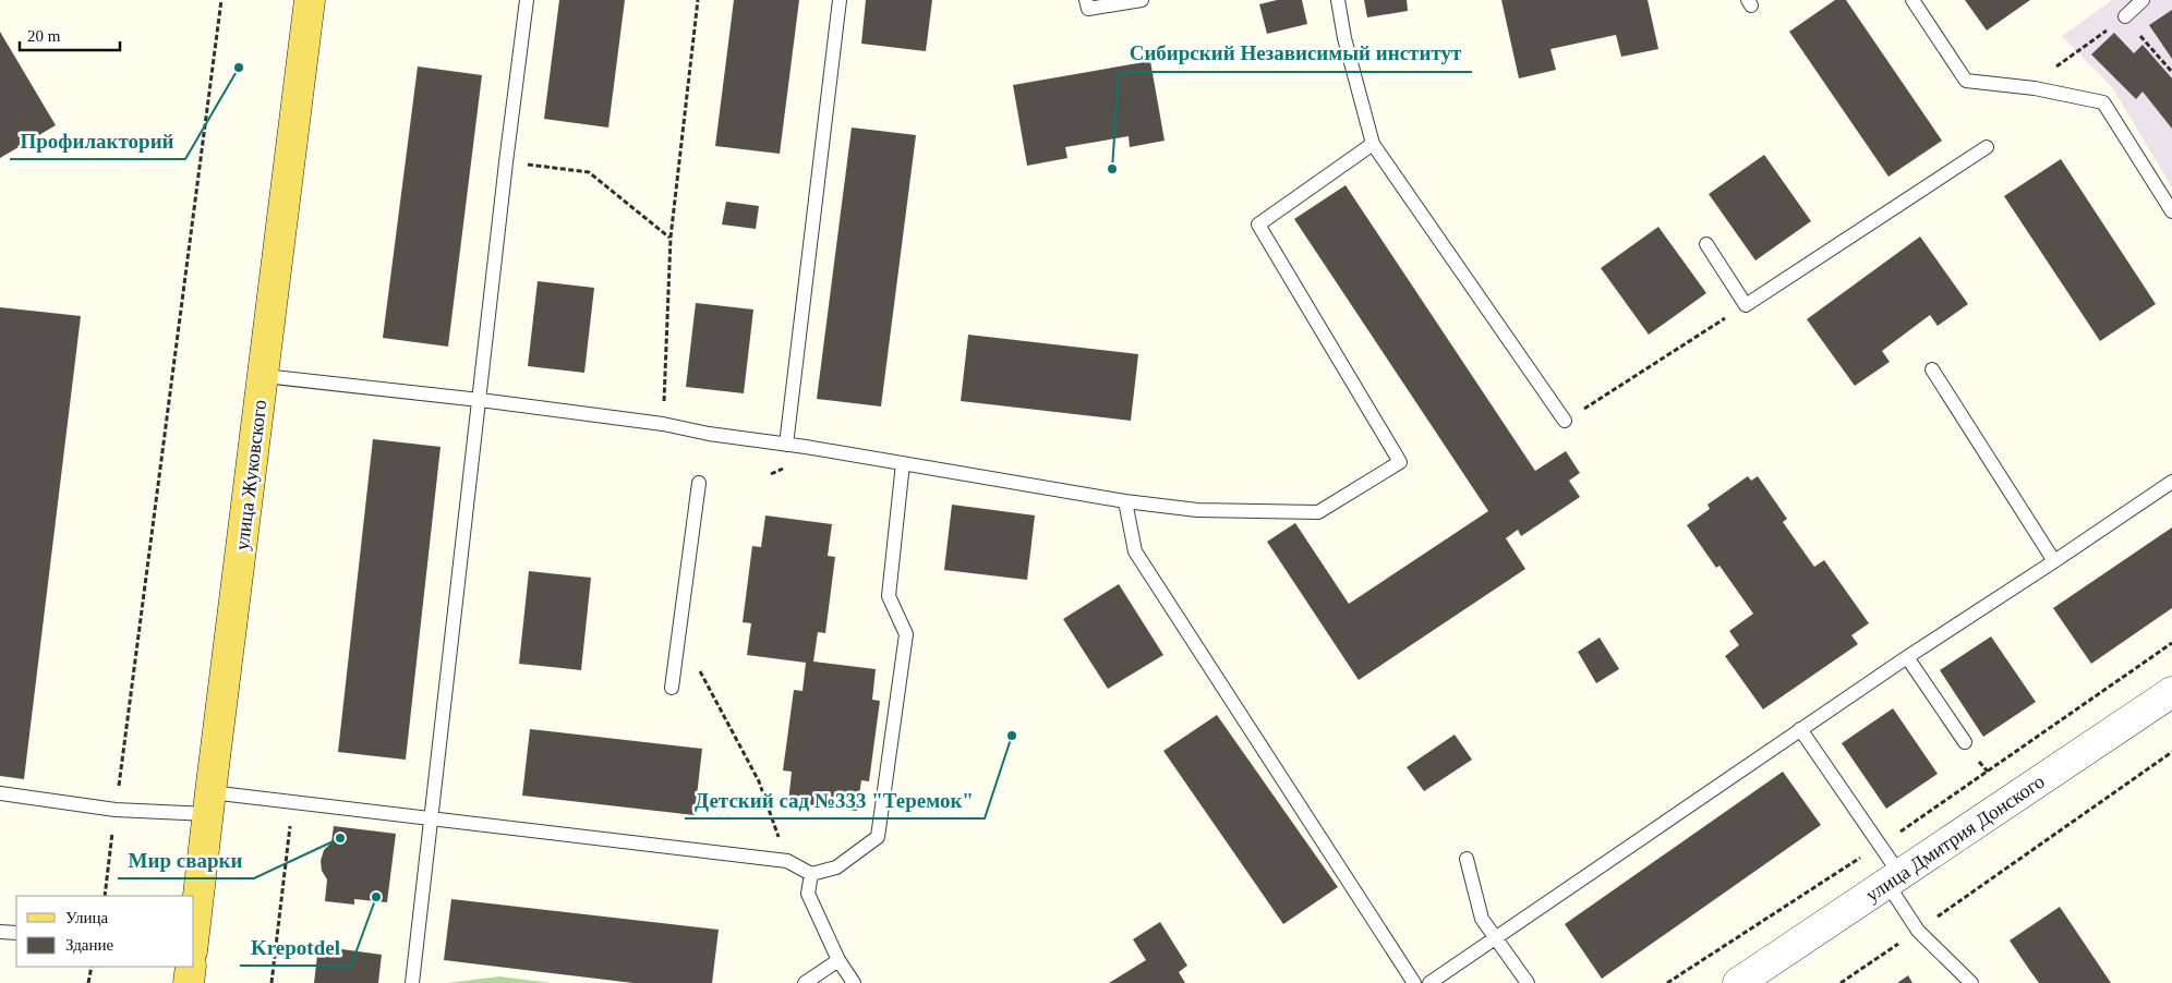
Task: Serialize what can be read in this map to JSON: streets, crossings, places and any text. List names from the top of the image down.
{
  "streets": {
    "main road": ["улица Жуковского"],
    "street": ["улица Дмитрия Донского"]
  },
  "places": [
    "Профилакторий",
    "Сибирский Независимый институт",
    "Детский сад №333 \"Теремок\"",
    "Мир сварки",
    "Krepotdel"
  ],
  "legend": ["Улица", "Здание"],
  "scale_bar": "20 m"
}
